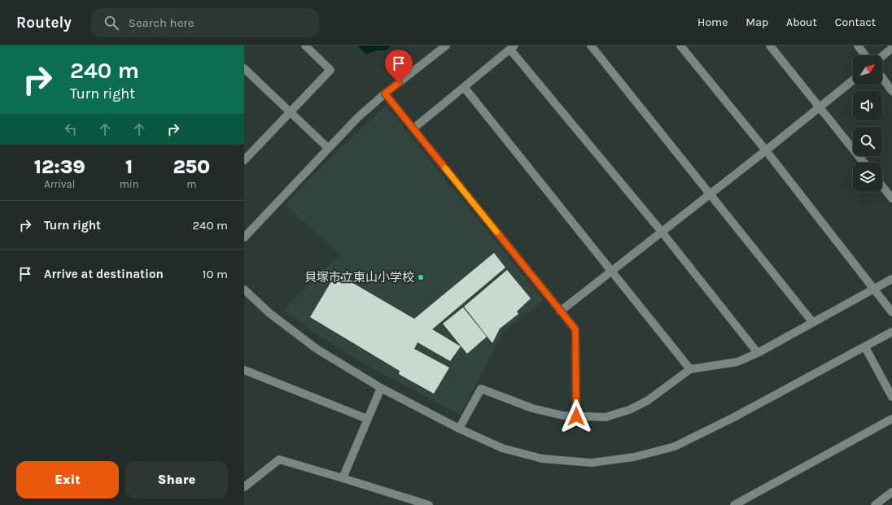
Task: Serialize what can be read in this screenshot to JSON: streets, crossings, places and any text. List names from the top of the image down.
{
  "places": ["貝塚市立東山小学校"],
  "north": "top right",
  "page": {
    "header": "Routely",
    "search": "Search here",
    "nav": [
      "Home",
      "Map",
      "About",
      "Contact"
    ],
    "turn": ["240 m", "Turn right"],
    "eta": [
      "12:39",
      "Arrival",
      "1",
      "min",
      "250",
      "m"
    ],
    "list": [
      {
        "name": "Turn right",
        "value": "240 m"
      },
      {
        "name": "Arrive at destination",
        "value": "10 m"
      }
    ],
    "buttons": ["Exit", "Share"]
  }
}
